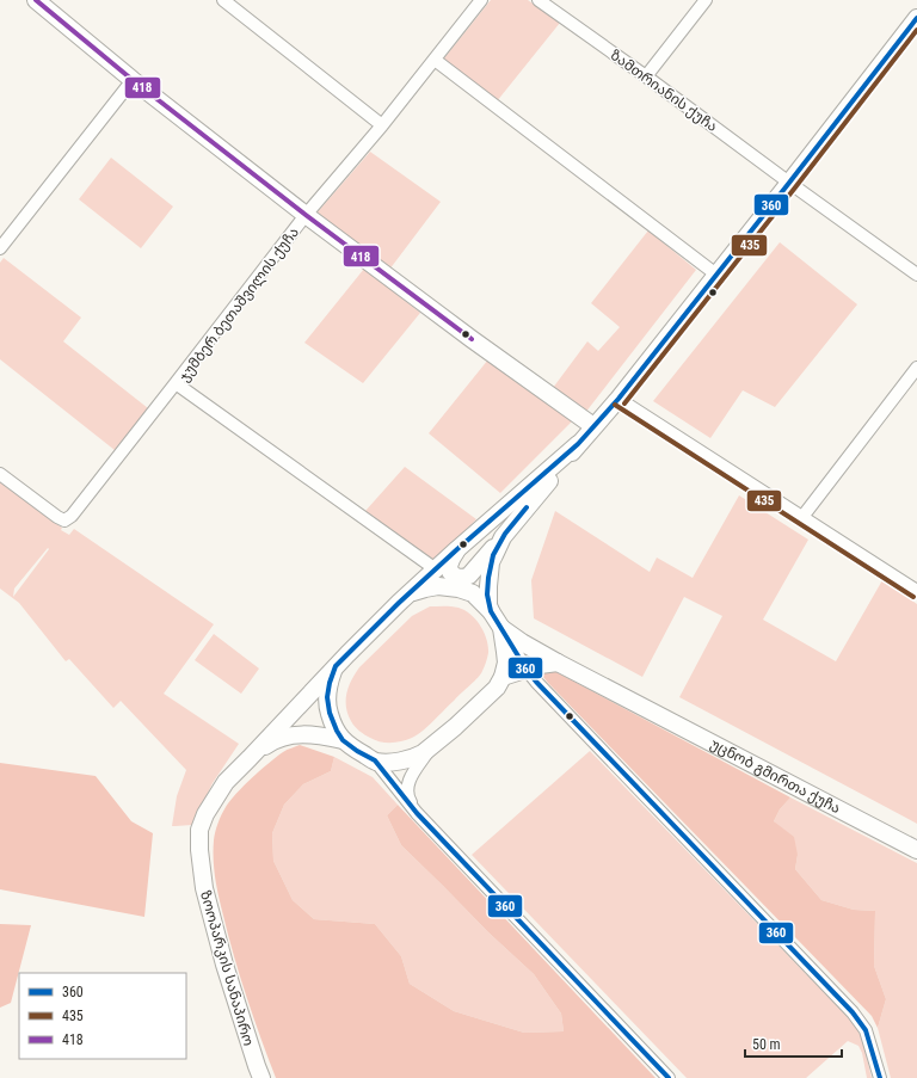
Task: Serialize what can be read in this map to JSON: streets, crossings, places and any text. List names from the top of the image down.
{
  "streets": {
    "main road": ["უცნობ გმირთა ქუჩა", "ზოოპარკის სანაპირო"],
    "street": ["ზამთრიანის ქუჩა", "ჯუმბერ ბეთაშვილის ქუჩა"]
  },
  "lines": ["transit line 418", "transit line 360", "transit line 435"],
  "legend": ["360", "435", "418"],
  "scale_bar": "50 m"
}
